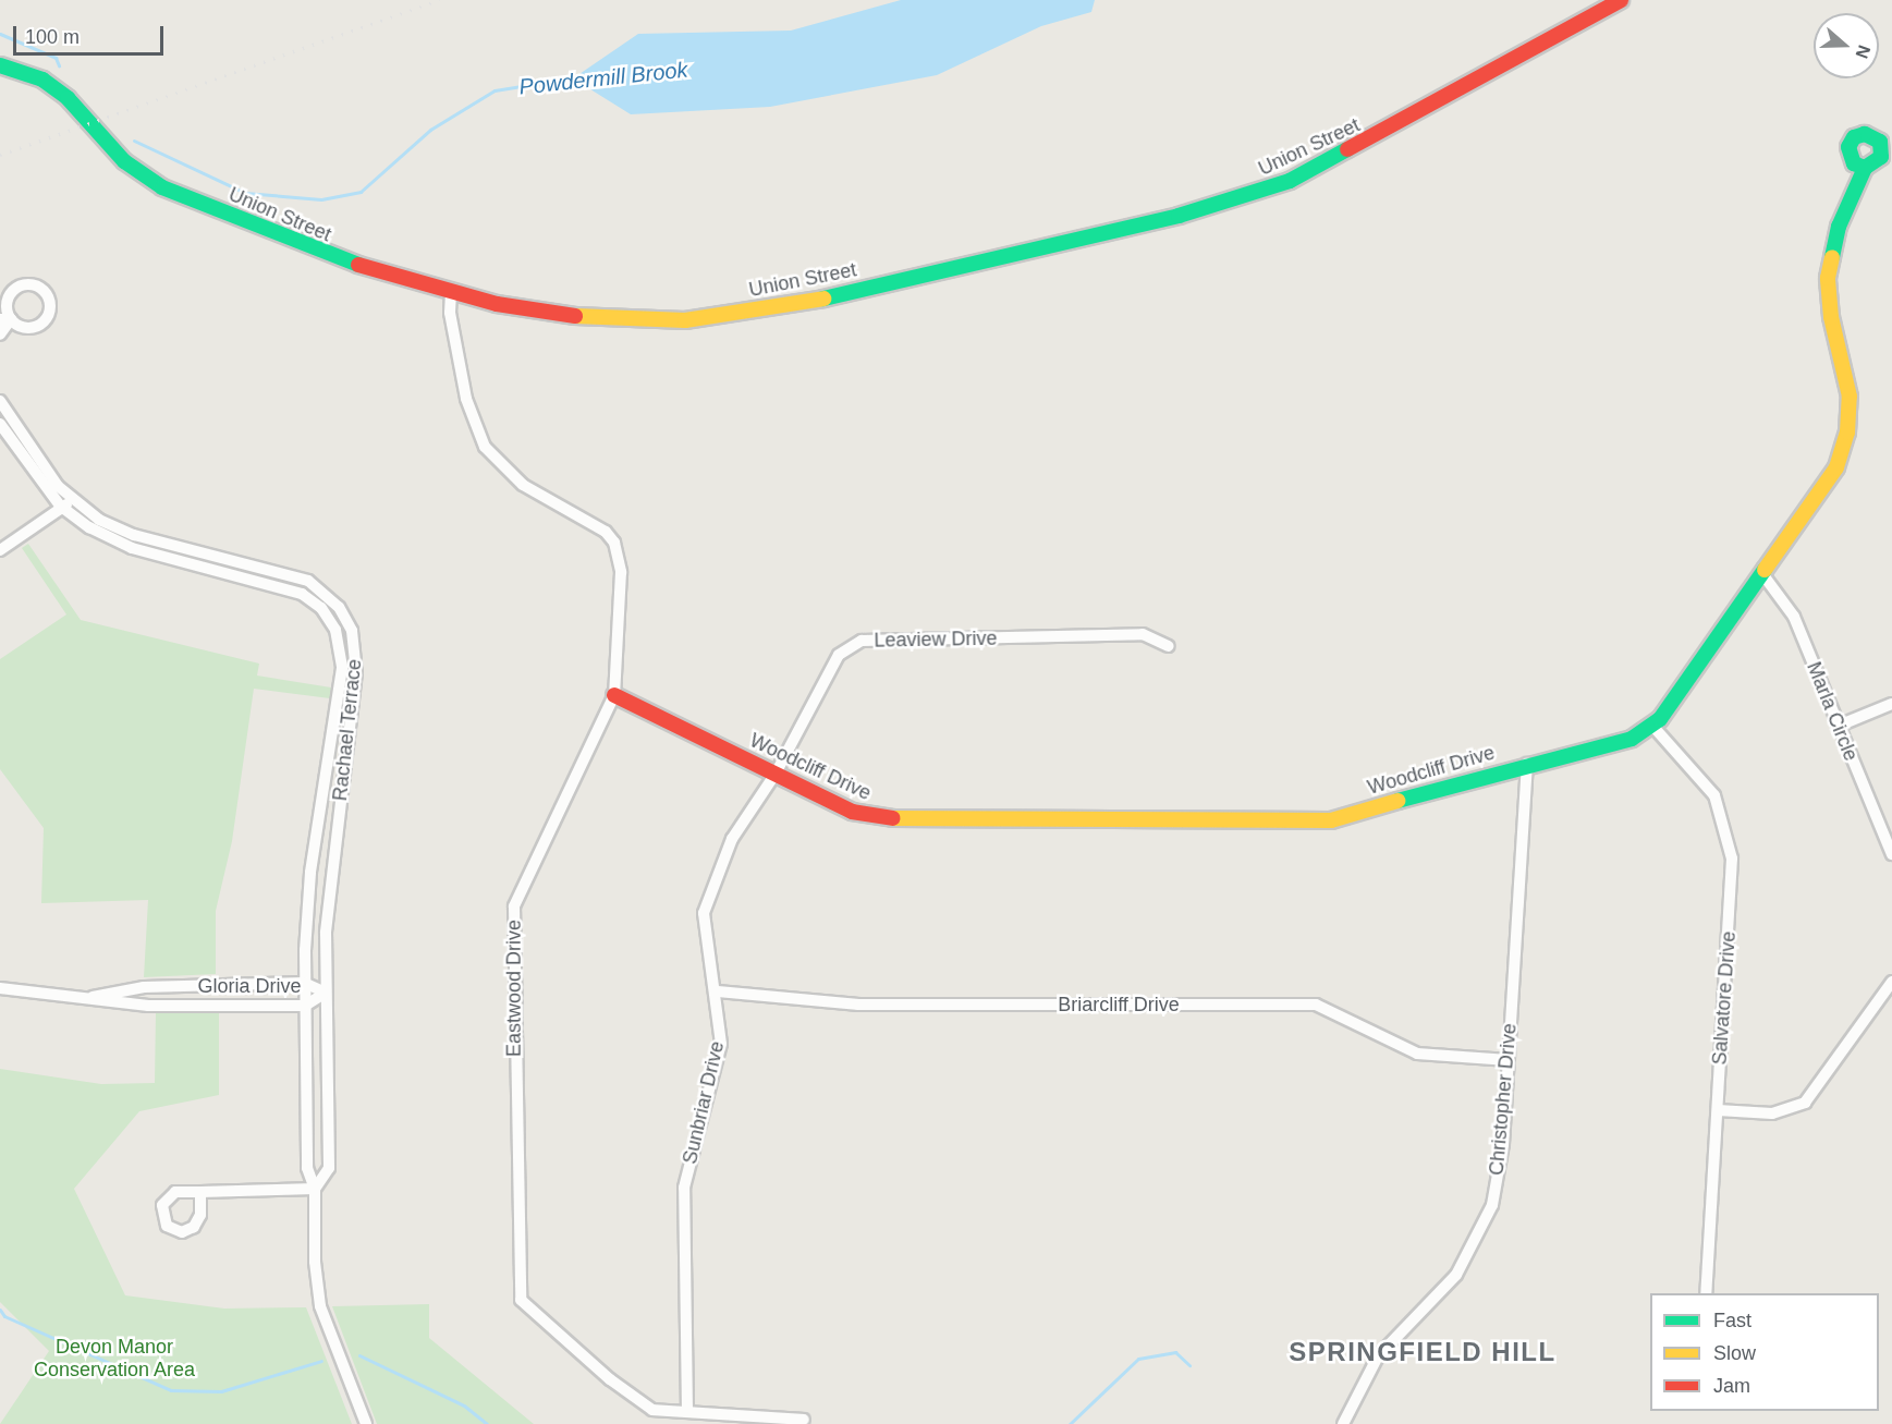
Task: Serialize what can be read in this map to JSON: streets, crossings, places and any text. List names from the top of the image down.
{
  "streets": {
    "main road": ["Union Street", "Woodcliff Drive"],
    "street": [
      "Leaview Drive",
      "Marla Circle",
      "Rachael Terrace",
      "Gloria Drive",
      "Eastwood Drive",
      "Salvatore Drive",
      "Briarcliff Drive",
      "Christopher Drive",
      "Sunbriar Drive"
    ]
  },
  "crossings": [
    ["Union Street", "Eastwood Drive"],
    ["Leaview Drive", "Woodcliff Drive"],
    ["Leaview Drive", "Sunbriar Drive"],
    ["Marla Circle", "Woodcliff Drive"],
    ["Rachael Terrace", "Gloria Drive"],
    ["Woodcliff Drive", "Eastwood Drive"],
    ["Woodcliff Drive", "Salvatore Drive"],
    ["Woodcliff Drive", "Christopher Drive"],
    ["Woodcliff Drive", "Sunbriar Drive"],
    ["Eastwood Drive", "Sunbriar Drive"],
    ["Briarcliff Drive", "Christopher Drive"],
    ["Briarcliff Drive", "Sunbriar Drive"]
  ],
  "districts": ["SPRINGFIELD HILL"],
  "water": ["Powdermill Brook"],
  "parks": ["Devon Manor Conservation Area"],
  "legend": ["Fast", "Slow", "Jam"],
  "scale_bar": "100 m",
  "north": "right"
}
